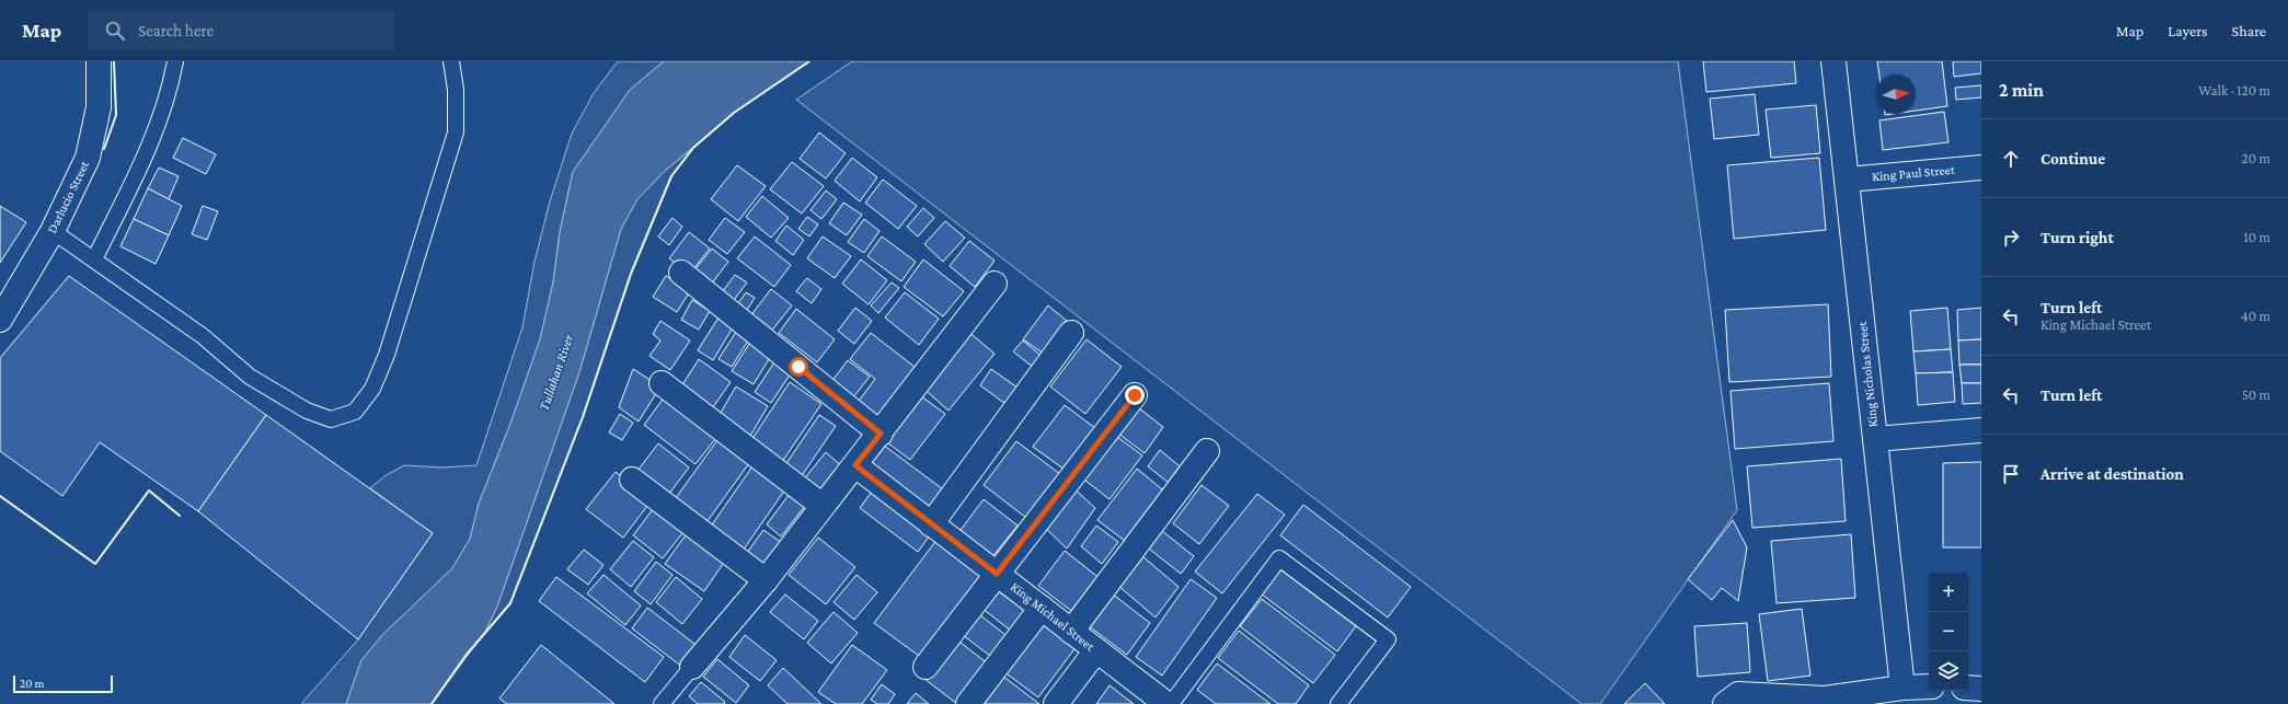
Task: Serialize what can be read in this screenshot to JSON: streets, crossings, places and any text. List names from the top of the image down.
{
  "streets": {
    "street": [
      "King Paul Street",
      "Darlucio Street",
      "King Nicholas Street",
      "King Michael Street"
    ]
  },
  "crossings": [
    ["King Paul Street", "King Nicholas Street"]
  ],
  "water": ["Tullahan River"],
  "scale_bar": "20 m",
  "north": "right",
  "page": {
    "header": "Map",
    "search": "Search here",
    "nav": ["Map", "Layers", "Share"],
    "heading": ["2 min", "Walk · 120 m"],
    "list": [
      ["Continue", "20 m"],
      ["Turn right", "10 m"],
      ["Turn left", "King Michael Street", "40 m"],
      ["Turn left", "50 m"],
      "Arrive at destination"
    ],
    "map_buttons": ["+", "−"],
    "scale": "20 m"
  }
}
